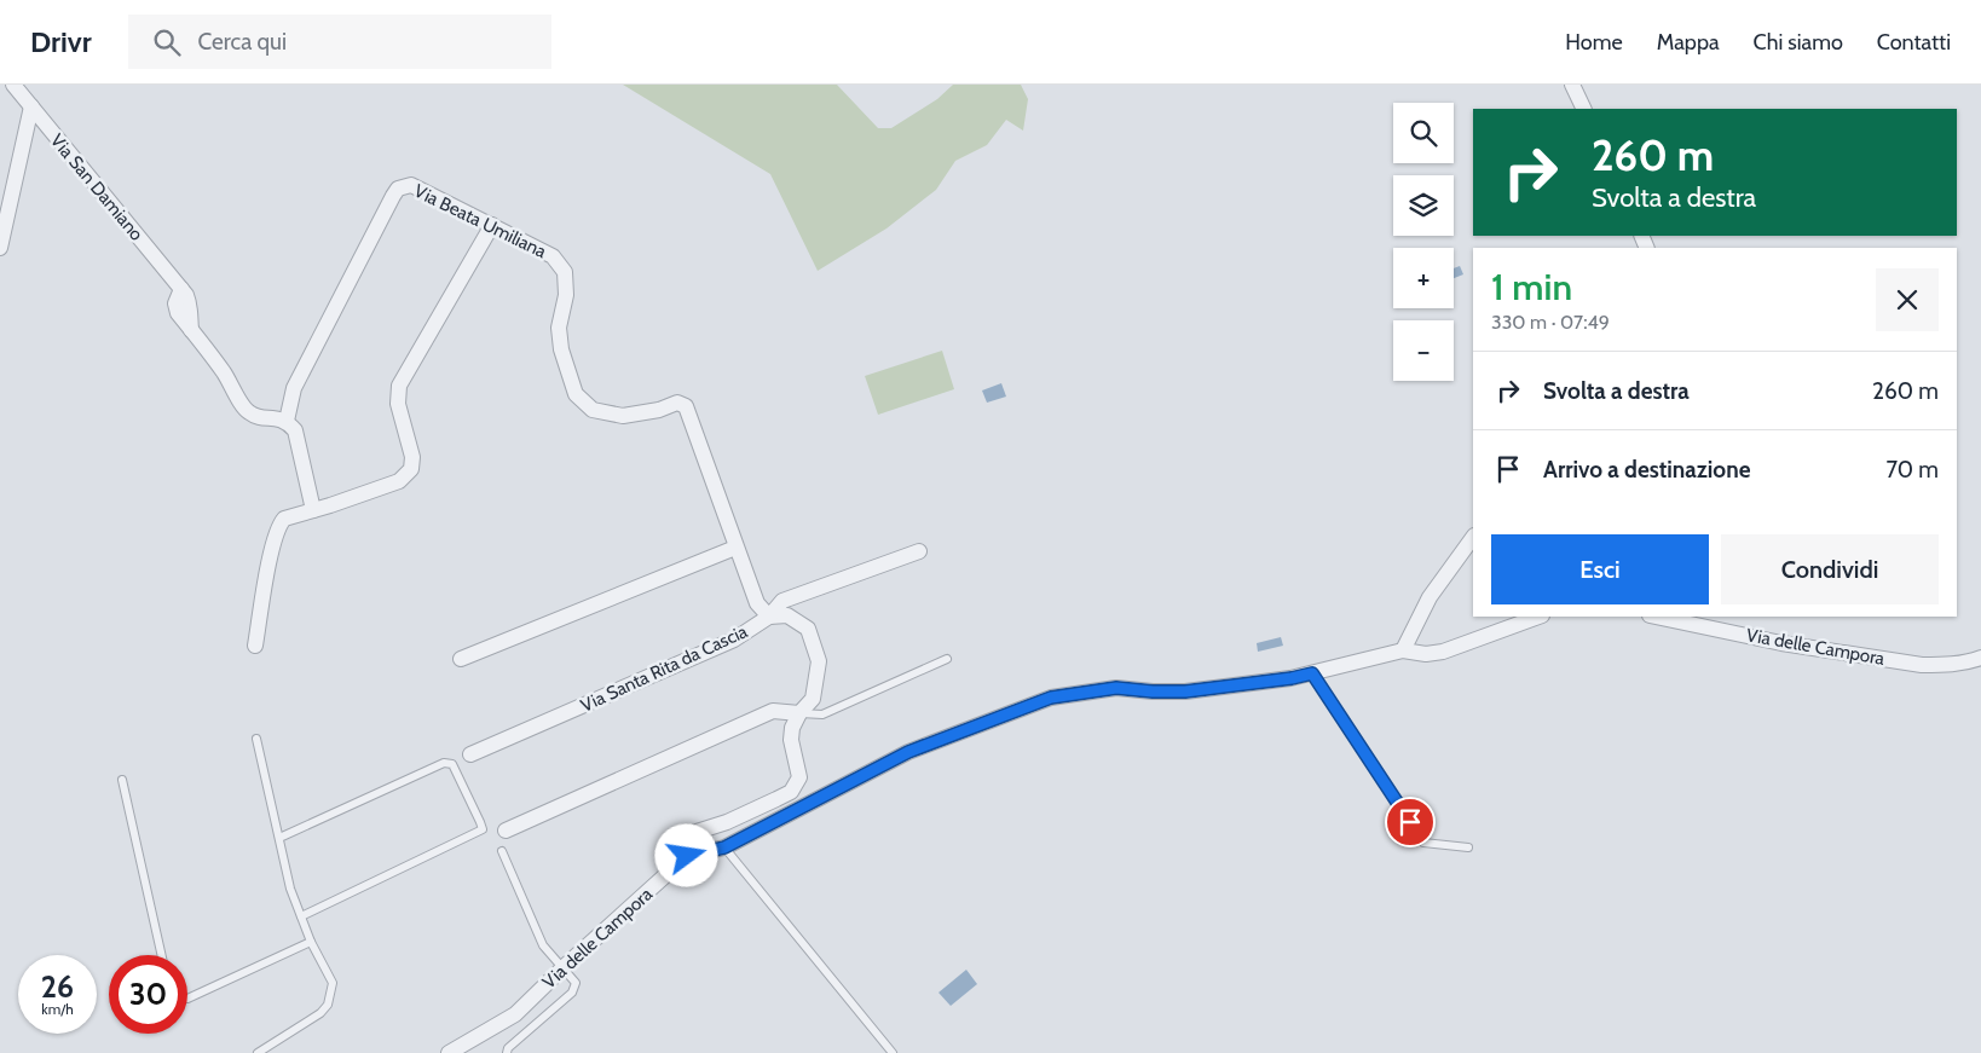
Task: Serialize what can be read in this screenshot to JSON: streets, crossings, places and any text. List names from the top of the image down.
{
  "streets": {
    "street": [
      "Via San Damiano",
      "Via Beata Umiliana",
      "Via delle Campora",
      "Via Santa Rita da Cascia"
    ]
  },
  "crossings": [
    ["Via San Damiano", "Via Beata Umiliana"],
    ["Via Beata Umiliana", "Via Santa Rita da Cascia"]
  ],
  "page": {
    "header": "Drivr",
    "search": "Cerca qui",
    "nav": [
      "Home",
      "Mappa",
      "Chi siamo",
      "Contatti"
    ],
    "map_buttons": ["+", "−"],
    "turn": ["260 m", "Svolta a destra"],
    "heading": ["1 min", "330 m · 07:49"],
    "list": [
      {
        "name": "Svolta a destra",
        "value": "260 m"
      },
      {
        "name": "Arrivo a destinazione",
        "value": "70 m"
      }
    ],
    "buttons": ["Esci", "Condividi"],
    "speed": "26 km/h",
    "limit": "30"
  }
}
